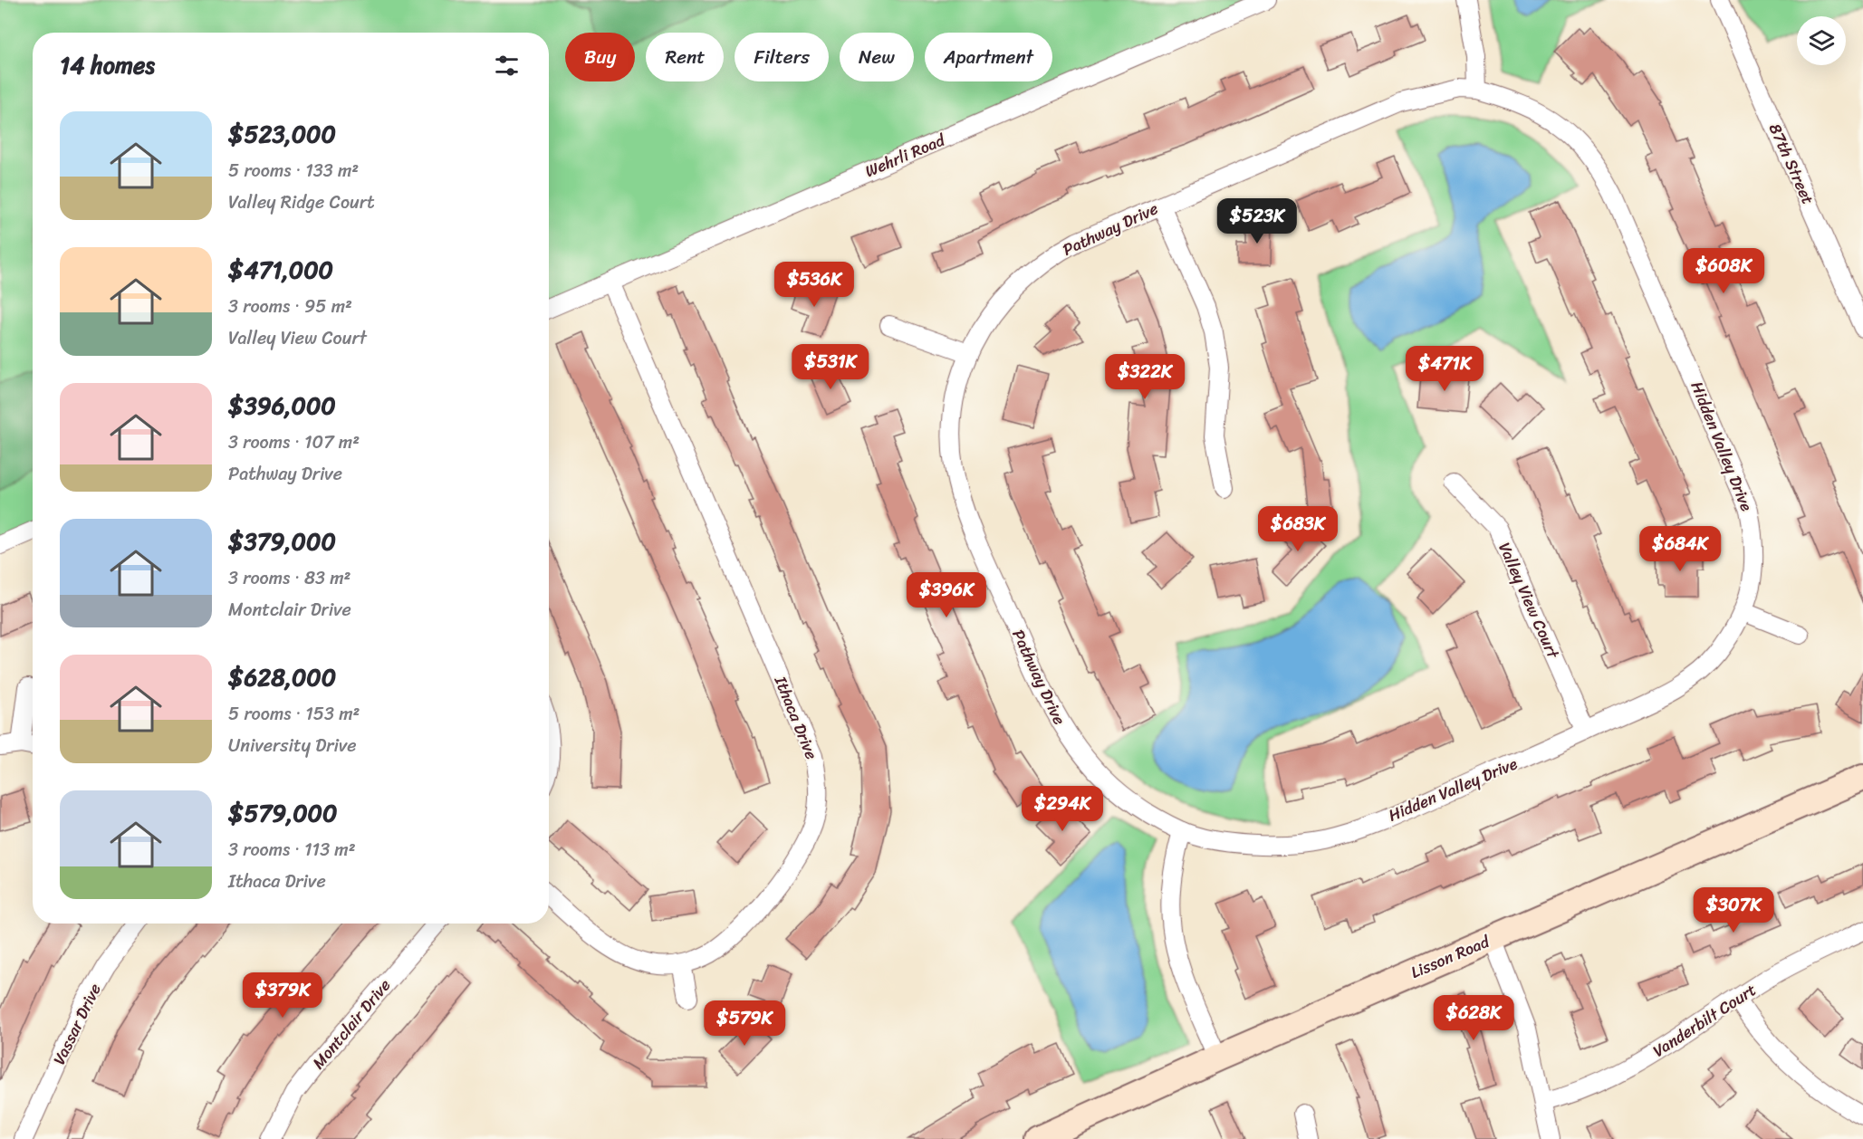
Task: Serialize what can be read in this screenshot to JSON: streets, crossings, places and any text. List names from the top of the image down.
{
  "streets": {
    "street": [
      "Wehrli Road",
      "87th Street",
      "Pathway Drive",
      "Hidden Valley Drive",
      "Valley View Court",
      "Ithaca Drive",
      "Lisson Road",
      "Vanderbilt Court",
      "Vassar Drive",
      "Montclair Drive"
    ]
  },
  "crossings": [
    ["Wehrli Road", "Ithaca Drive"],
    ["Pathway Drive", "Hidden Valley Drive"],
    ["Hidden Valley Drive", "Valley View Court"]
  ],
  "page": {
    "chip": [
      "Buy",
      "Rent",
      "Filters",
      "New",
      "Apartment"
    ],
    "heading": "14 homes",
    "list": [
      {
        "name": "$523,000",
        "note": "5 rooms · 133 m² · Valley Ridge Court"
      },
      {
        "name": "$471,000",
        "note": "3 rooms · 95 m² · Valley View Court"
      },
      {
        "name": "$396,000",
        "note": "3 rooms · 107 m² · Pathway Drive"
      },
      {
        "name": "$379,000",
        "note": "3 rooms · 83 m² · Montclair Drive"
      },
      {
        "name": "$628,000",
        "note": "5 rooms · 153 m² · University Drive"
      },
      {
        "name": "$579,000",
        "note": "3 rooms · 113 m² · Ithaca Drive"
      }
    ],
    "price": [
      "$523K",
      "$608K",
      "$536K",
      "$531K",
      "$471K",
      "$322K",
      "$683K",
      "$684K",
      "$396K",
      "$294K",
      "$307K",
      "$379K",
      "$628K",
      "$579K"
    ]
  }
}
